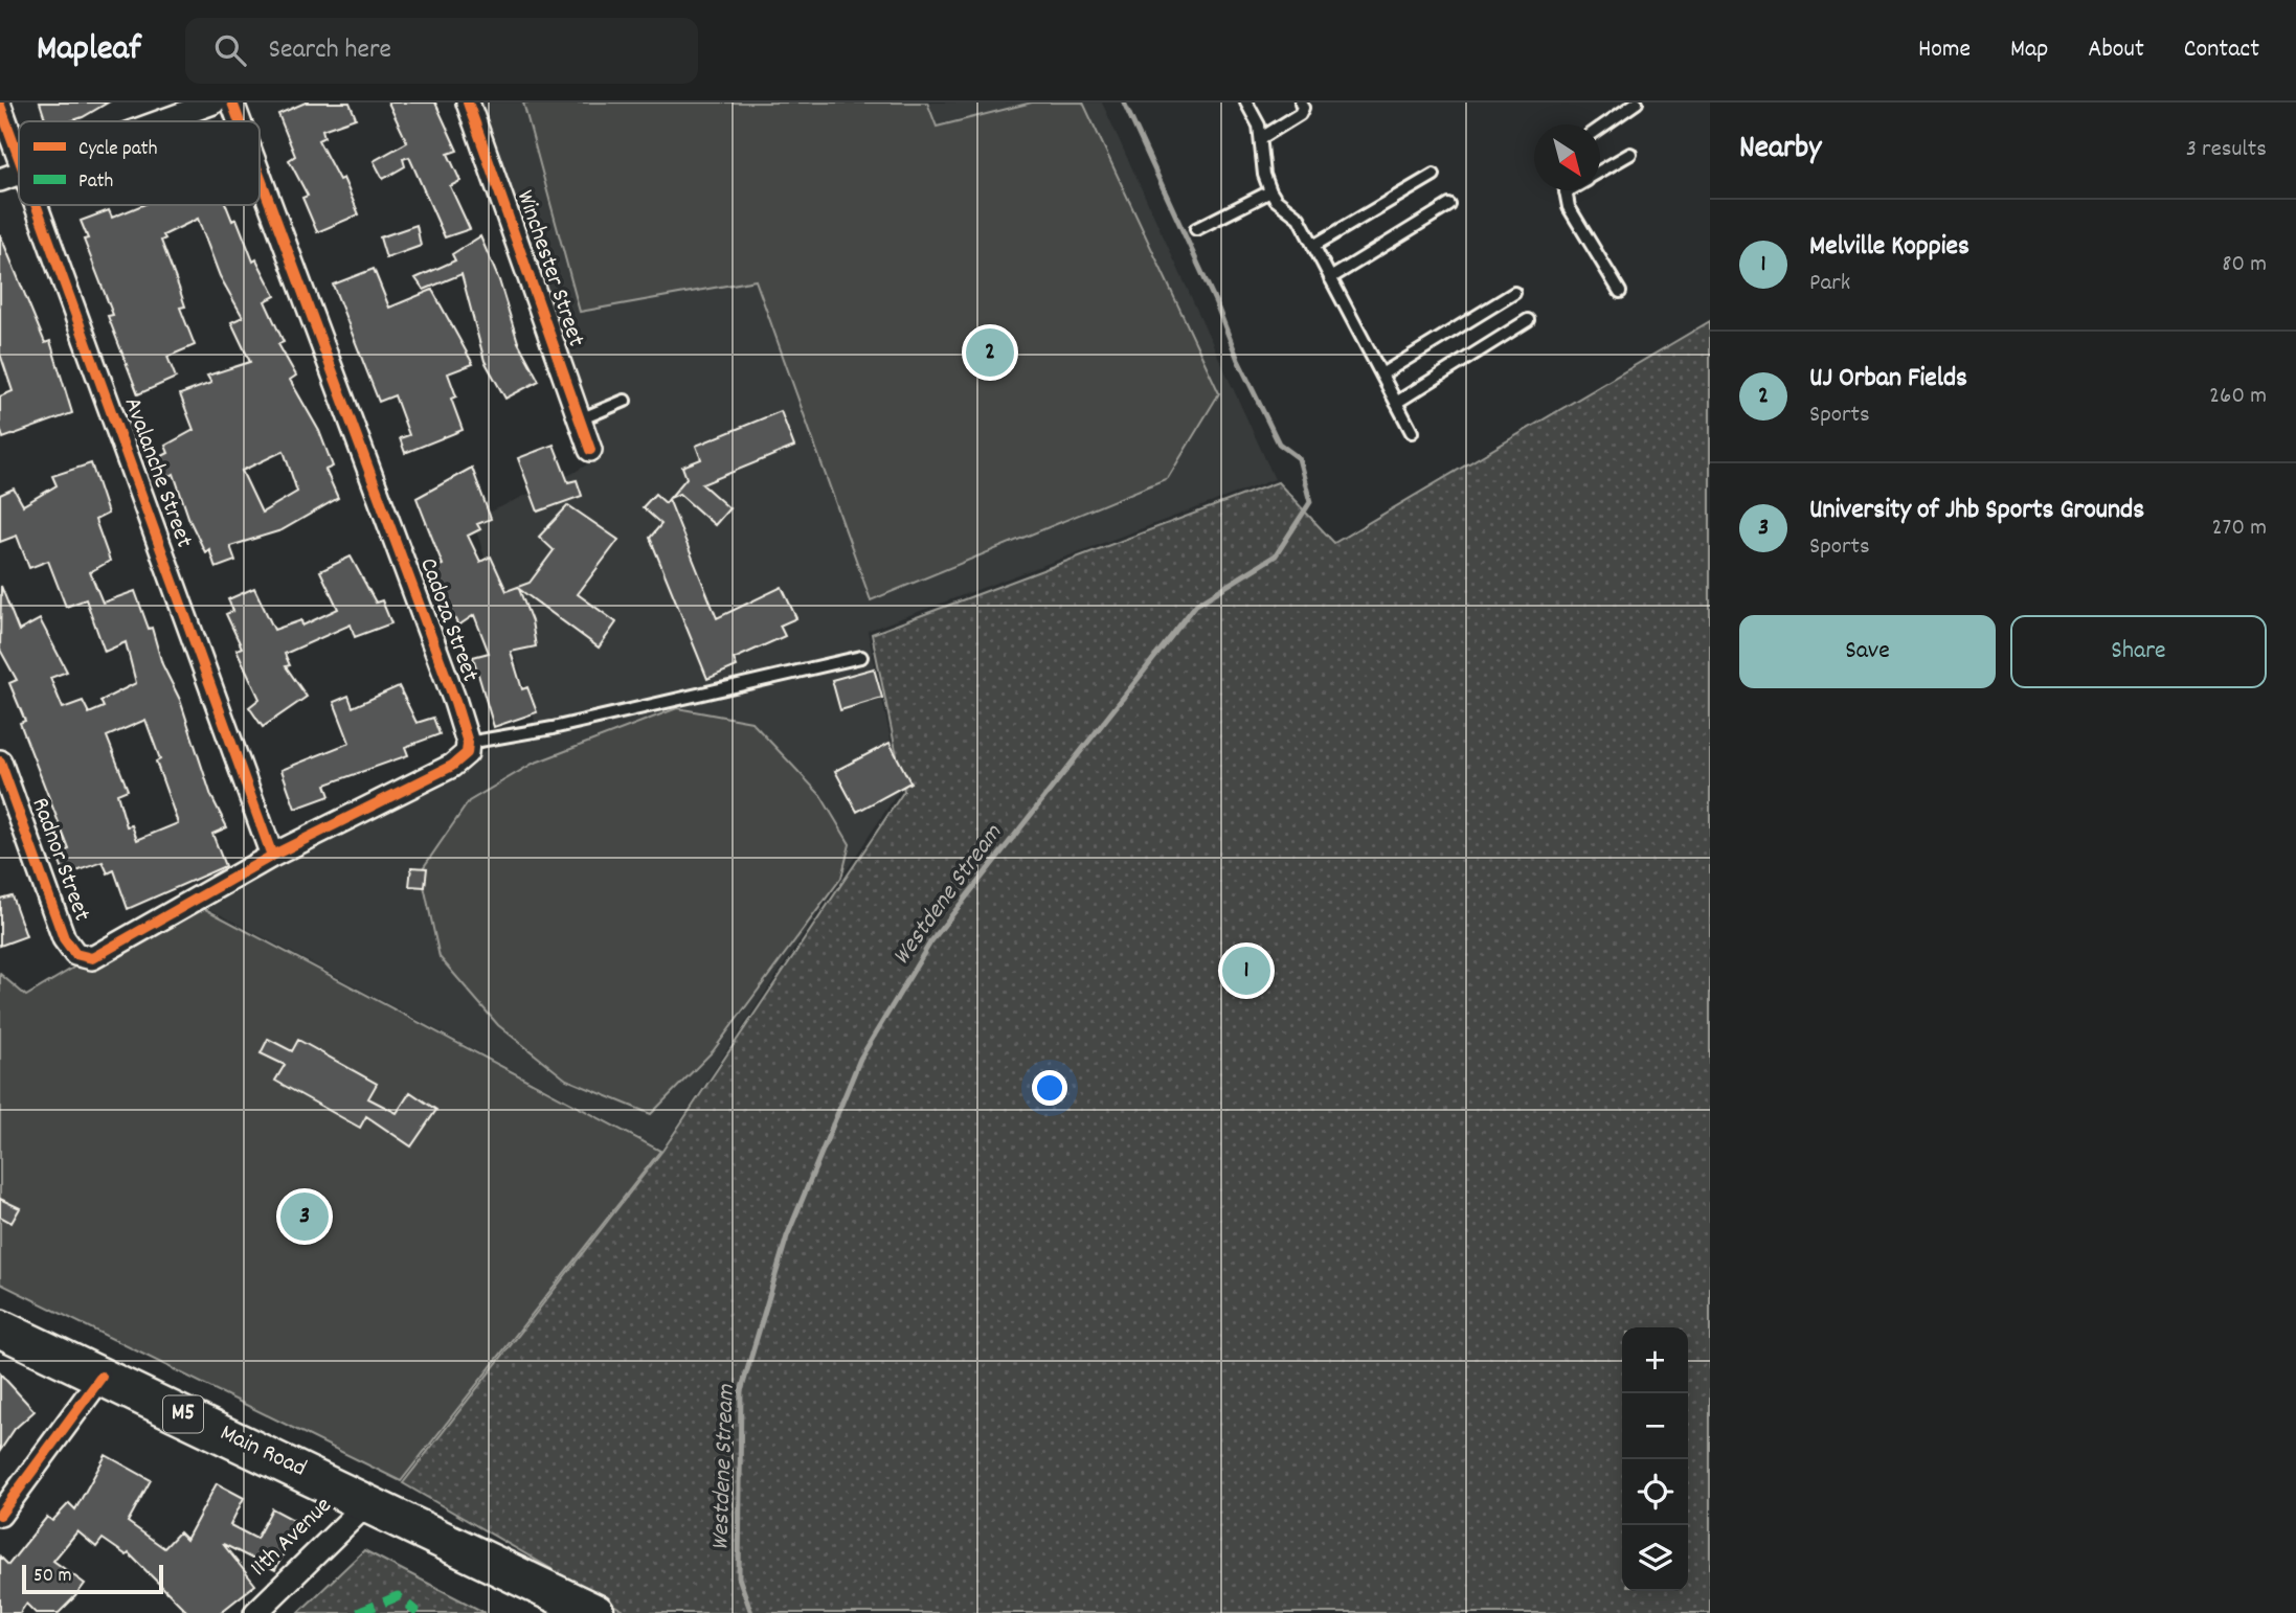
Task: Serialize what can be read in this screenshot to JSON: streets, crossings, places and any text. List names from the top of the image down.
{
  "streets": {
    "main road": ["M5", "Main Road"],
    "street": [
      "Winchester Street",
      "Avalanche Street",
      "Cadoza Street",
      "Radnor Street",
      "11th Avenue"
    ]
  },
  "crossings": [
    ["Avalanche Street", "Radnor Street"],
    ["M5", "Main Road"],
    ["M5", "11th Avenue"],
    ["Main Road", "11th Avenue"]
  ],
  "water": ["Westdene Stream"],
  "legend": ["Cycle path", "Path"],
  "scale_bar": "50 m",
  "north": "bottom right",
  "page": {
    "header": "Mapleaf",
    "search": "Search here",
    "nav": [
      "Home",
      "Map",
      "About",
      "Contact"
    ],
    "heading": ["Nearby", "3 results"],
    "list": [
      {
        "mark": "1",
        "name": "Melville Koppies",
        "note": "Park",
        "value": "80 m"
      },
      {
        "mark": "2",
        "name": "UJ Orban Fields",
        "note": "Sports",
        "value": "260 m"
      },
      {
        "mark": "3",
        "name": "University of Jhb Sports Grounds",
        "note": "Sports",
        "value": "270 m"
      }
    ],
    "pins": ["2", "1", "3"],
    "buttons": ["Save", "Share"],
    "map_buttons": ["+", "−"],
    "scale": "50 m"
  }
}
